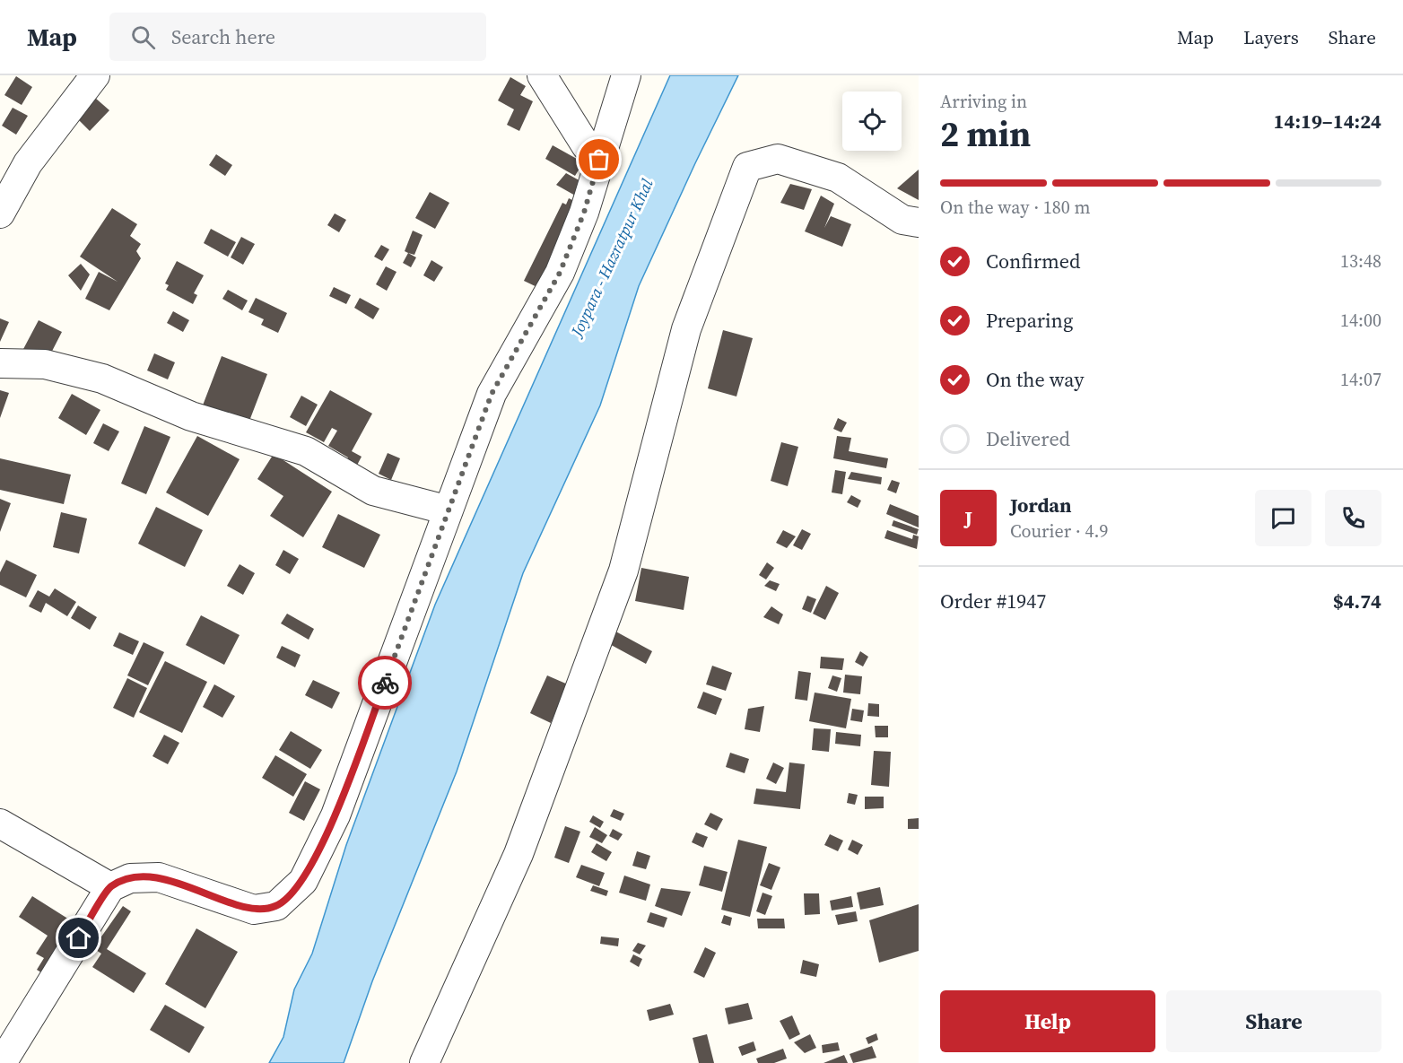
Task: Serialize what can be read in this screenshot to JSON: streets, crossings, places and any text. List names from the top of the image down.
{
  "water": ["Joypara - Hazratpur Khal"],
  "page": {
    "header": "Map",
    "search": "Search here",
    "nav": ["Map", "Layers", "Share"],
    "heading": ["2 min", "Arriving in", "14:19–14:24"],
    "panel": [
      "Jordan",
      "Courier · 4.9",
      "Order #1947",
      "$4.74"
    ],
    "bar": "On the way · 180 m",
    "list": [
      ["Confirmed", "13:48"],
      ["Preparing", "14:00"],
      ["On the way", "14:07"],
      "Delivered"
    ],
    "round": "J",
    "buttons": ["Help", "Share"]
  }
}
